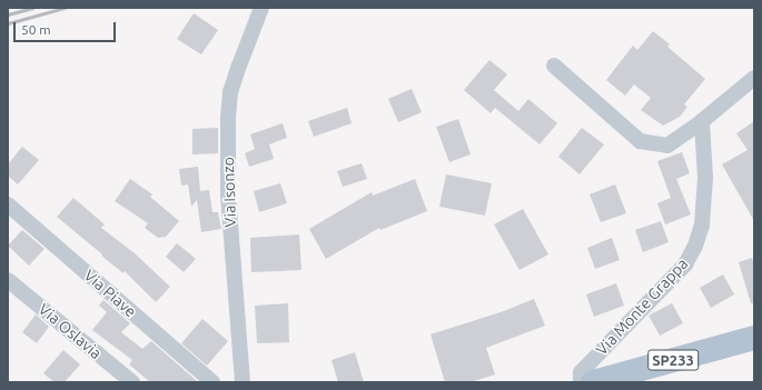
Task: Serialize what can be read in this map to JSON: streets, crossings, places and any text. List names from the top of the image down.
{
  "streets": {
    "main road": ["SP233"],
    "street": [
      "Via Isonzo",
      "Via Piave",
      "Via Monte Grappa",
      "Via Oslavia"
    ]
  },
  "scale_bar": "50 m"
}
